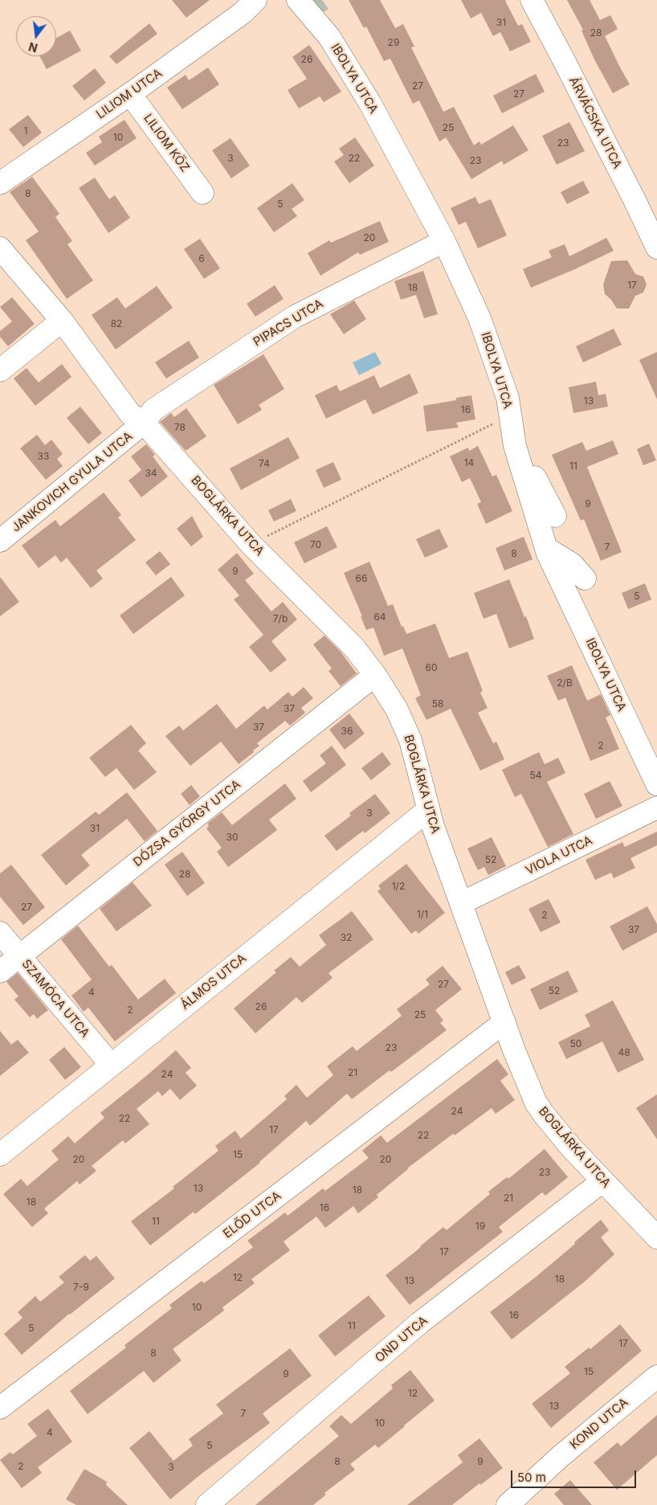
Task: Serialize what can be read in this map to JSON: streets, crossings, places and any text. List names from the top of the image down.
{
  "streets": {
    "street": [
      "IBOLYA UTCA",
      "LILIOM UTCA",
      "ÁRVÁCSKA UTCA",
      "LILIOM KÖZ",
      "PIPACS UTCA",
      "JANKOVICH GYULA UTCA",
      "BOGLÁRKA UTCA",
      "DÓZSA GYÖRGY UTCA",
      "VIOLA UTCA",
      "ÁLMOS UTCA",
      "SZAMÓCA UTCA",
      "ELŐD UTCA",
      "OND UTCA",
      "KOND UTCA"
    ]
  },
  "crossings": [
    ["IBOLYA UTCA", "PIPACS UTCA"],
    ["LILIOM UTCA", "LILIOM KÖZ"],
    ["PIPACS UTCA", "JANKOVICH GYULA UTCA"],
    ["PIPACS UTCA", "BOGLÁRKA UTCA"],
    ["JANKOVICH GYULA UTCA", "BOGLÁRKA UTCA"],
    ["BOGLÁRKA UTCA", "DÓZSA GYÖRGY UTCA"],
    ["BOGLÁRKA UTCA", "VIOLA UTCA"],
    ["BOGLÁRKA UTCA", "ÁLMOS UTCA"],
    ["BOGLÁRKA UTCA", "ELŐD UTCA"],
    ["BOGLÁRKA UTCA", "OND UTCA"],
    ["DÓZSA GYÖRGY UTCA", "SZAMÓCA UTCA"],
    ["ÁLMOS UTCA", "SZAMÓCA UTCA"]
  ],
  "house_numbers": [
    "31",
    "28",
    "29",
    "26",
    "27",
    "27",
    "25",
    "1",
    "10",
    "23",
    "3",
    "22",
    "23",
    "8",
    "5",
    "20",
    "6",
    "17",
    "18",
    "82",
    "13",
    "16",
    "78",
    "33",
    "14",
    "74",
    "11",
    "34",
    "9",
    "70",
    "7",
    "8",
    "9",
    "66",
    "5",
    "64",
    "7/b",
    "60",
    "2/B",
    "58",
    "37",
    "37",
    "36",
    "2",
    "54",
    "3",
    "31",
    "30",
    "52",
    "28",
    "1/2",
    "27",
    "1/1",
    "2",
    "37",
    "32",
    "27",
    "52",
    "4",
    "26",
    "2",
    "25",
    "50",
    "23",
    "48",
    "21",
    "24",
    "24",
    "22",
    "17",
    "22",
    "15",
    "20",
    "20",
    "23",
    "13",
    "18",
    "21",
    "18",
    "16",
    "11",
    "19",
    "17",
    "12",
    "18",
    "13",
    "7-9",
    "10",
    "16",
    "11",
    "5",
    "17",
    "8",
    "15",
    "9",
    "12",
    "13",
    "7",
    "10",
    "4",
    "5",
    "8",
    "9",
    "2",
    "3"
  ],
  "scale_bar": "50 m",
  "north": "bottom"
}
